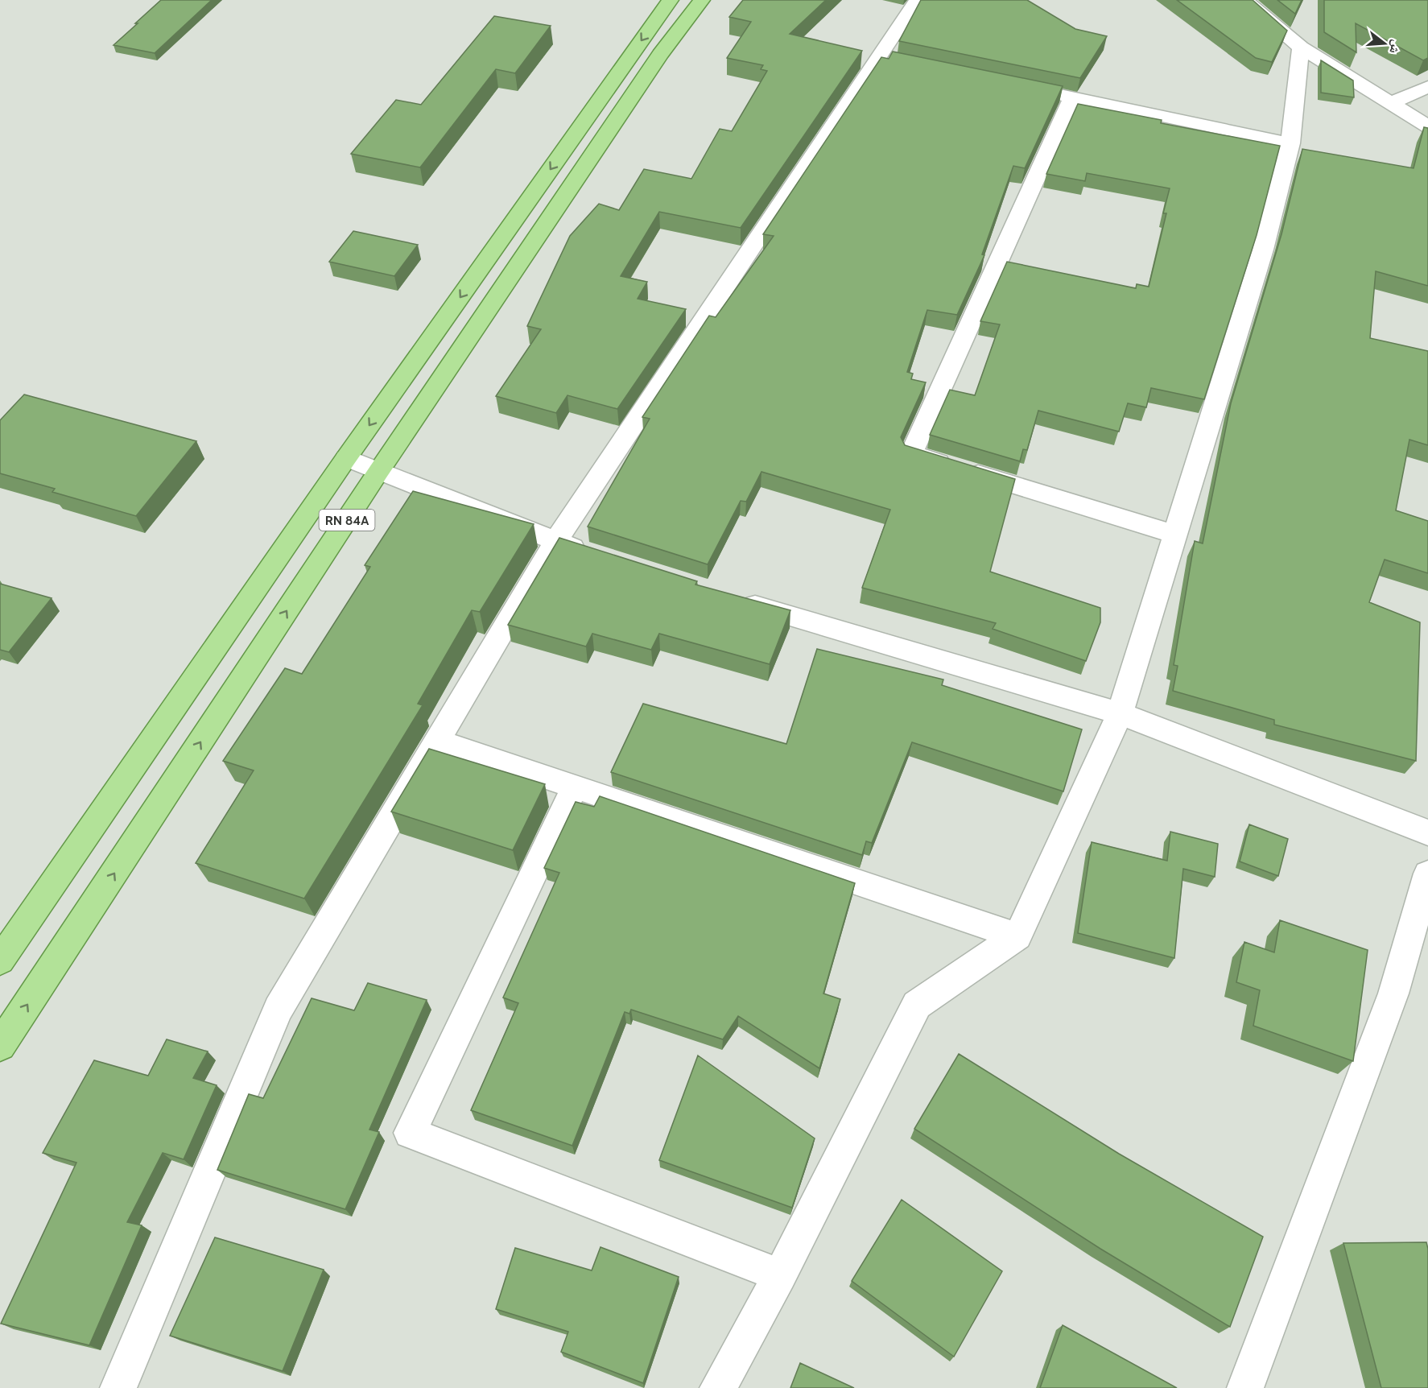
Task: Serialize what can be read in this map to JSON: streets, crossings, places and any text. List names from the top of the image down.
{
  "streets": {
    "main road": ["RN 84A"]
  },
  "north": "right"
}
